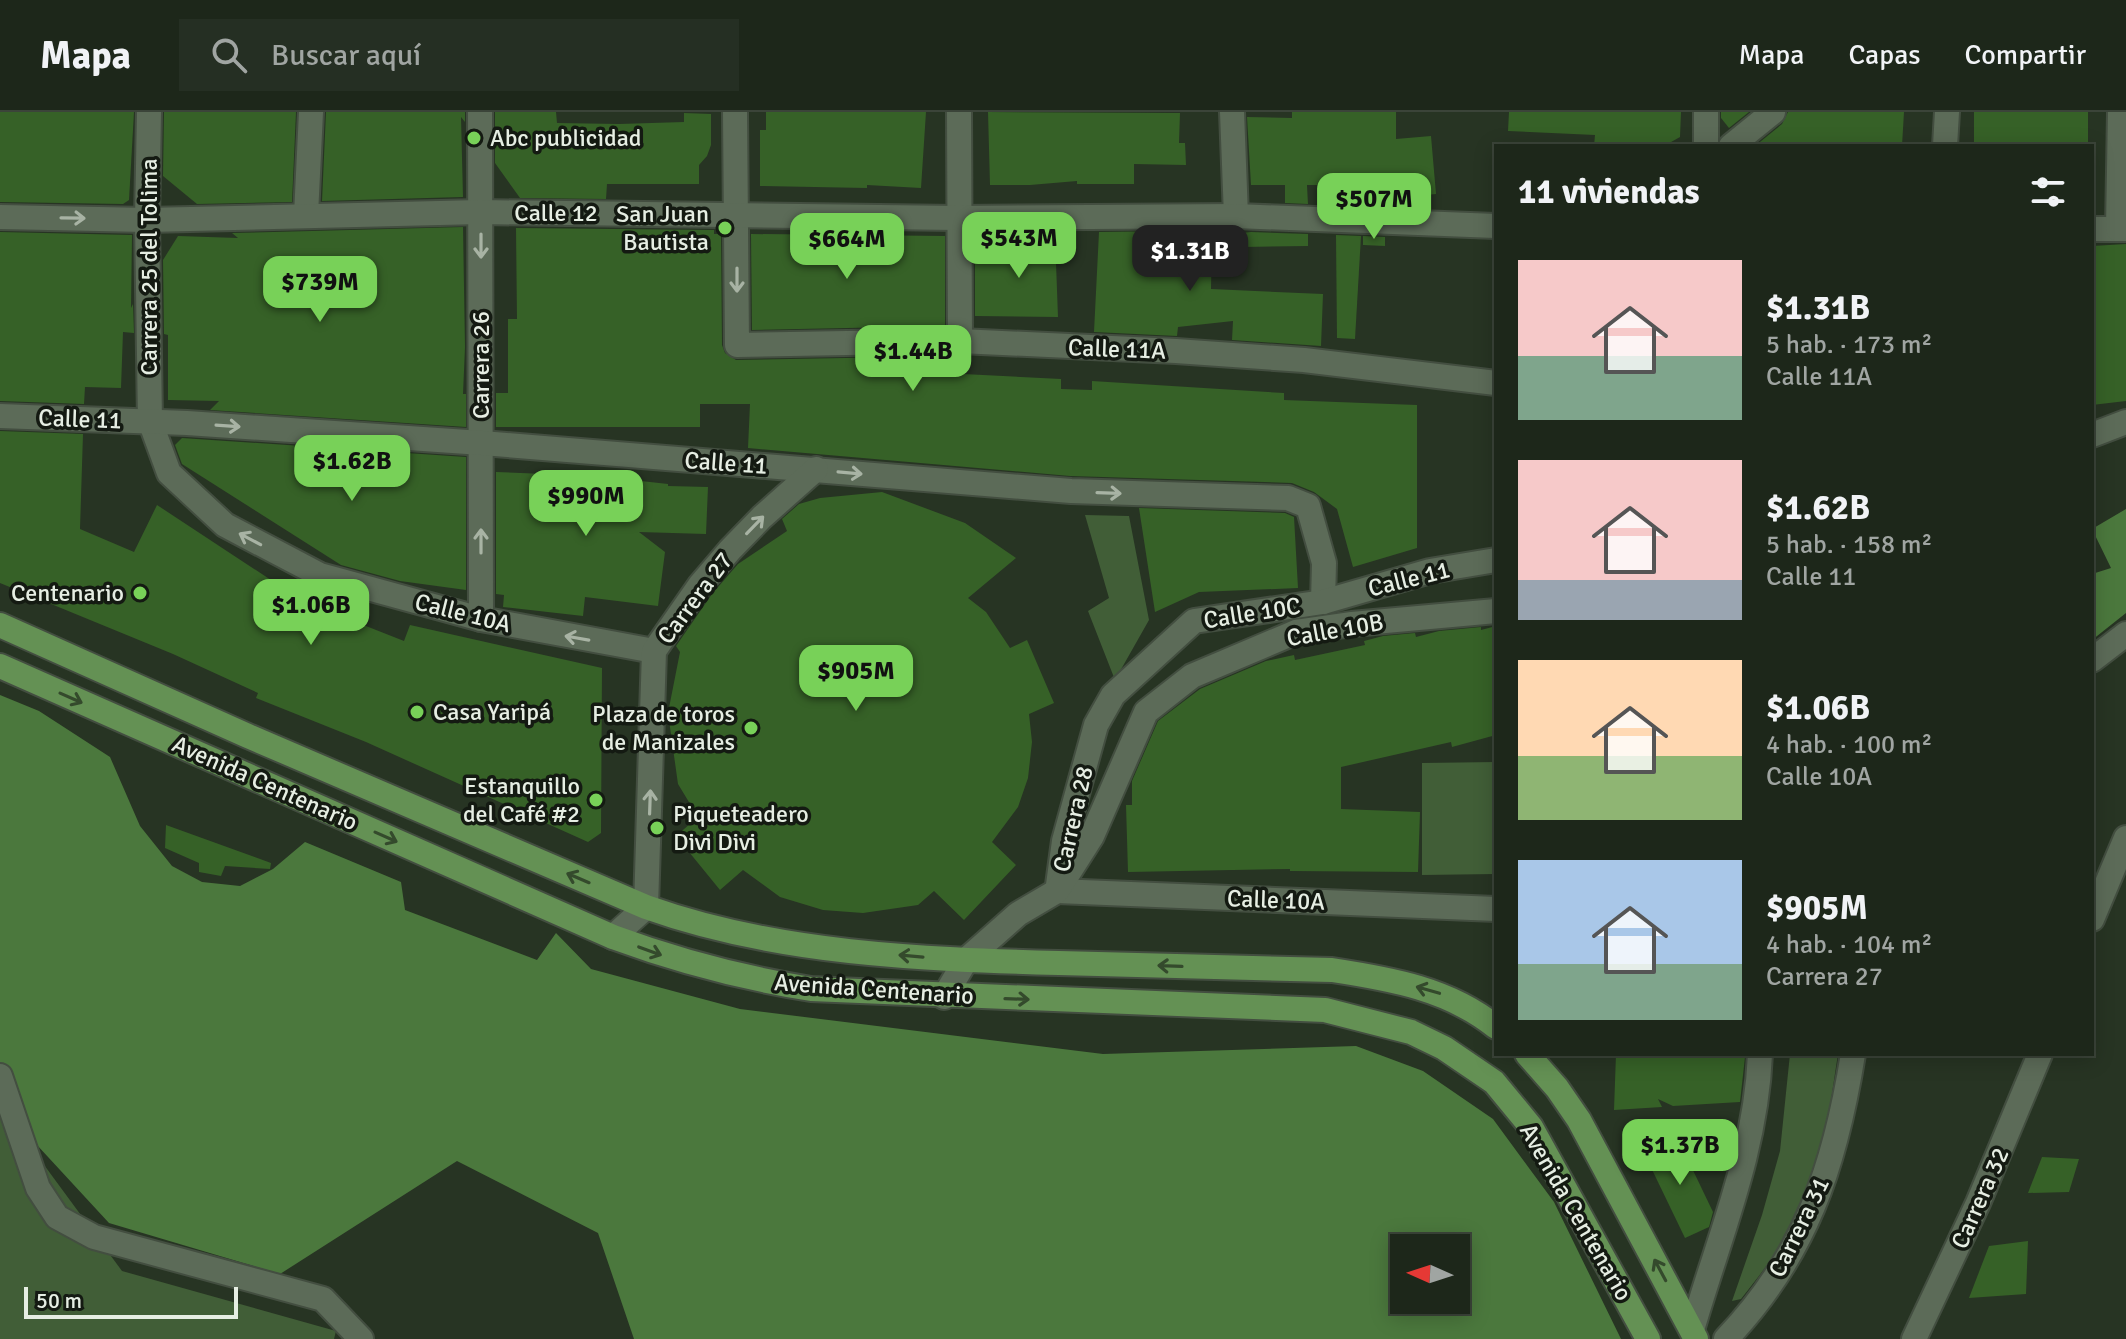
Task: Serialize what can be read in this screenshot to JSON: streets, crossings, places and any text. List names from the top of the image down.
{
  "streets": {
    "main road": ["Avenida Centenario"],
    "street": [
      "Calle 12",
      "Carrera 25 del Tolima",
      "Calle 11A",
      "Carrera 26",
      "Calle 11",
      "Carrera 27",
      "Calle 10A",
      "Calle 10C",
      "Calle 10B",
      "Carrera 28",
      "Carrera 32",
      "Carrera 31"
    ]
  },
  "crossings": [
    ["Calle 12", "Carrera 25 del Tolima"],
    ["Calle 12", "Calle 11A"],
    ["Calle 12", "Carrera 26"],
    ["Carrera 25 del Tolima", "Calle 11"],
    ["Carrera 25 del Tolima", "Calle 10A"],
    ["Carrera 26", "Calle 11"],
    ["Carrera 26", "Calle 10A"],
    ["Calle 11", "Carrera 27"],
    ["Calle 11", "Calle 10A"],
    ["Calle 11", "Calle 10C"],
    ["Carrera 27", "Calle 10A"],
    ["Carrera 27", "Avenida Centenario"],
    ["Calle 10A", "Carrera 28"],
    ["Calle 10C", "Carrera 28"],
    ["Calle 10B", "Carrera 28"]
  ],
  "one_way": ["Calle 11", "Carrera 27", "Calle 10A"],
  "places": [
    "Abc publicidad",
    "San Juan Bautista",
    "Centenario",
    "Casa Yaripá",
    "Plaza de toros de Manizales",
    "Estanquillo del Café #2",
    "Piqueteadero Divi Divi"
  ],
  "scale_bar": "50 m",
  "north": "left",
  "page": {
    "header": "Mapa",
    "search": "Buscar aquí",
    "nav": ["Mapa", "Capas", "Compartir"],
    "heading": "11 viviendas",
    "price": [
      "$507M",
      "$543M",
      "$664M",
      "$1.31B",
      "$739M",
      "$1.44B",
      "$1.62B",
      "$990M",
      "$1.06B",
      "$905M",
      "$1.37B"
    ],
    "list": [
      {
        "name": "$1.31B",
        "note": "5 hab. · 173 m² · Calle 11A"
      },
      {
        "name": "$1.62B",
        "note": "5 hab. · 158 m² · Calle 11"
      },
      {
        "name": "$1.06B",
        "note": "4 hab. · 100 m² · Calle 10A"
      },
      {
        "name": "$905M",
        "note": "4 hab. · 104 m² · Carrera 27"
      }
    ],
    "scale": "50 m"
  }
}
